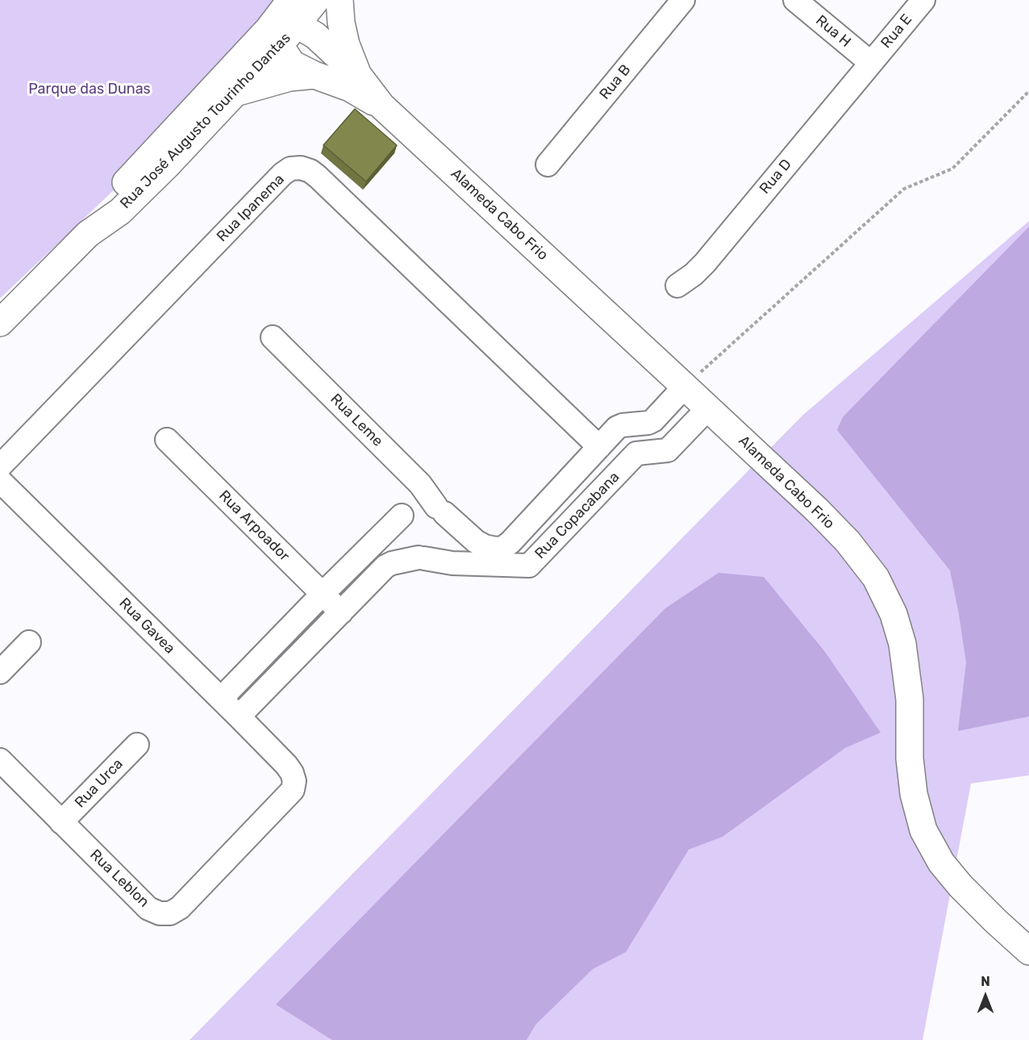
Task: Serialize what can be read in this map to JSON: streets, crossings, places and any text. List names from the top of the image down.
{
  "streets": {
    "main road": ["Rua José Augusto Tourinho Dantas", "Alameda Cabo Frio"],
    "street": [
      "Rua H",
      "Rua E",
      "Rua B",
      "Rua D",
      "Rua Ipanema",
      "Rua Leme",
      "Rua Copacabana",
      "Rua Arpoador",
      "Rua Gavea",
      "Rua Urca",
      "Rua Leblon"
    ]
  },
  "crossings": [
    ["Rua H", "Rua E"],
    ["Rua H", "Rua D"],
    ["Rua E", "Rua D"],
    ["Rua José Augusto Tourinho Dantas", "Alameda Cabo Frio"],
    ["Rua Ipanema", "Rua Copacabana"],
    ["Alameda Cabo Frio", "Rua Copacabana"],
    ["Rua Leme", "Rua Copacabana"],
    ["Rua Copacabana", "Rua Arpoador"],
    ["Rua Copacabana", "Rua Gavea"],
    ["Rua Gavea", "Rua Leblon"],
    ["Rua Urca", "Rua Leblon"]
  ],
  "parks": ["Parque das Dunas"],
  "north": "top"
}
